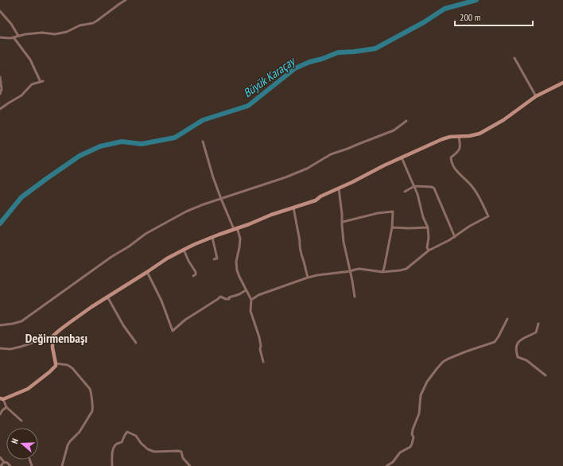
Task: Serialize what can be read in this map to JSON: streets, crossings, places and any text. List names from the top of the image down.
{
  "districts": ["Değirmenbaşı"],
  "water": ["Büyük Karaçay"],
  "scale_bar": "200 m",
  "north": "left"
}
